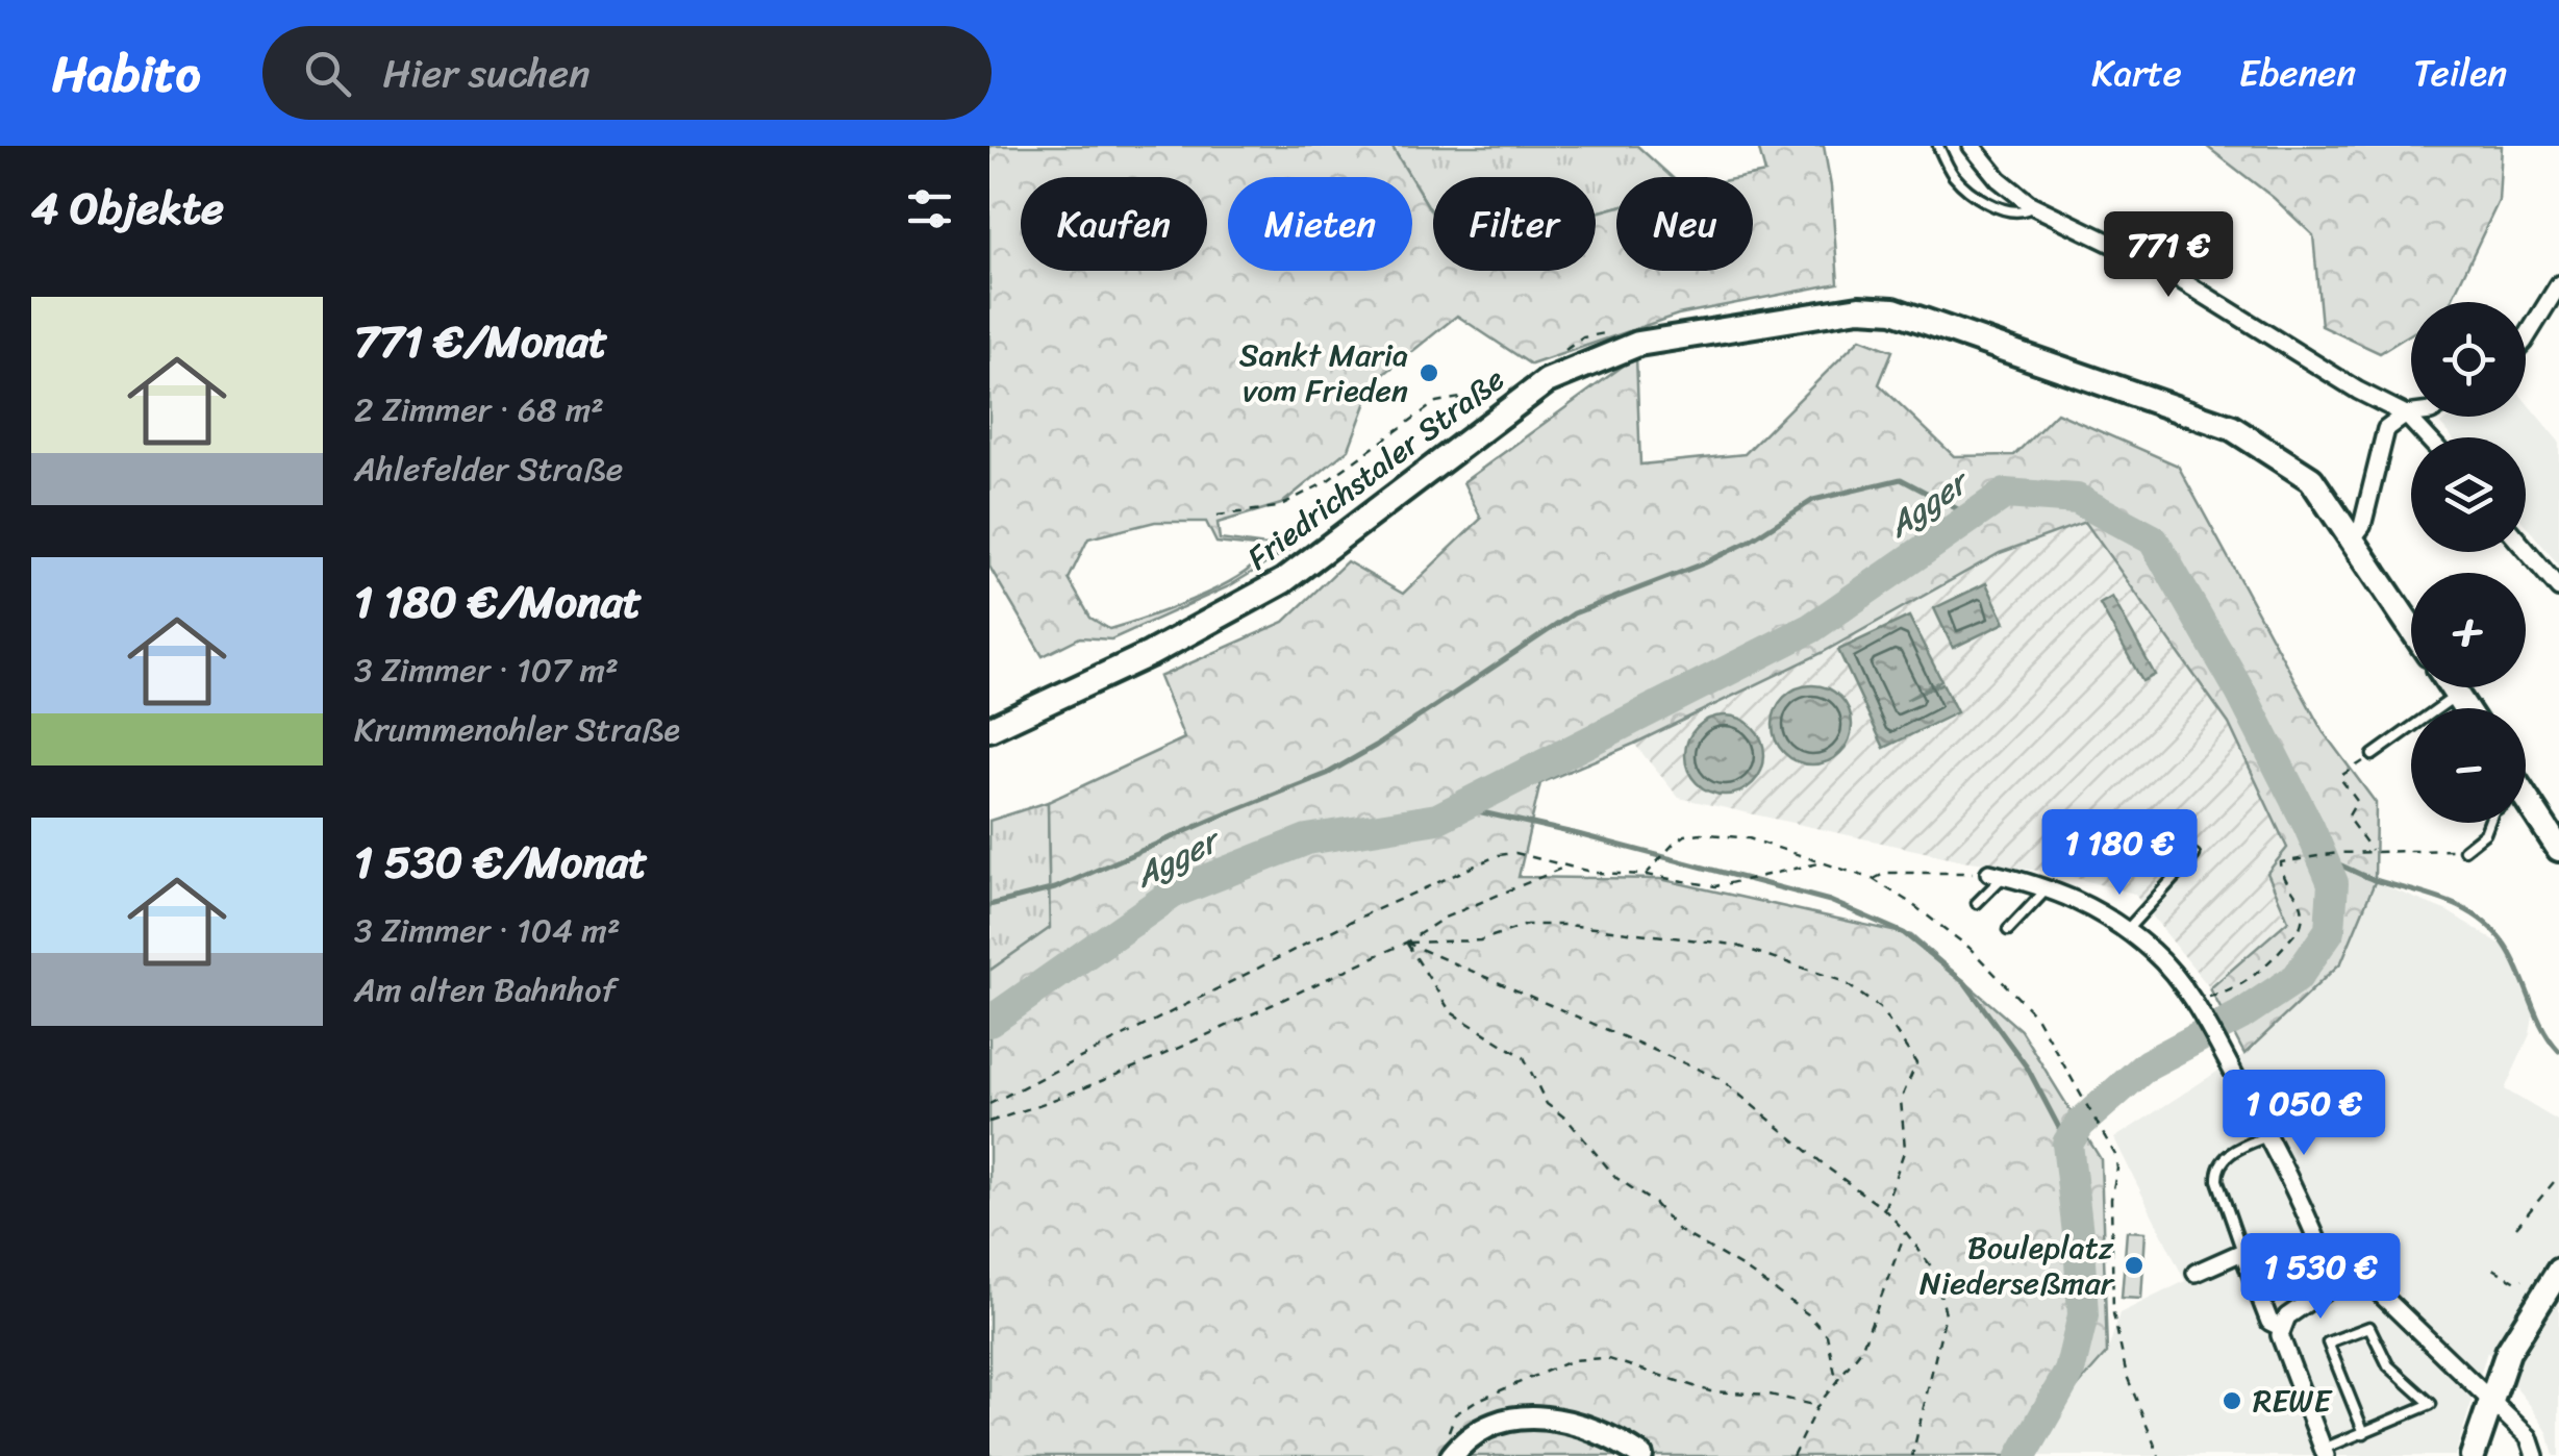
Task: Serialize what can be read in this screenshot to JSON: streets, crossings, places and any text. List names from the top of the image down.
{
  "streets": {
    "main road": ["Friedrichstaler Straße"]
  },
  "water": ["Agger"],
  "places": ["Sankt Maria vom Frieden", "Bouleplatz Niederseßmar", "REWE"],
  "page": {
    "header": "Habito",
    "search": "Hier suchen",
    "nav": ["Karte", "Ebenen", "Teilen"],
    "heading": "4 Objekte",
    "chip": [
      "Kaufen",
      "Mieten",
      "Filter",
      "Neu"
    ],
    "price": [
      "771 €",
      "1 180 €",
      "1 050 €",
      "1 530 €"
    ],
    "list": [
      {
        "name": "771 €/Monat",
        "note": "2 Zimmer · 68 m² · Ahlefelder Straße"
      },
      {
        "name": "1 180 €/Monat",
        "note": "3 Zimmer · 107 m² · Krummenohler Straße"
      },
      {
        "name": "1 530 €/Monat",
        "note": "3 Zimmer · 104 m² · Am alten Bahnhof"
      }
    ],
    "map_buttons": ["+", "−"]
  }
}
